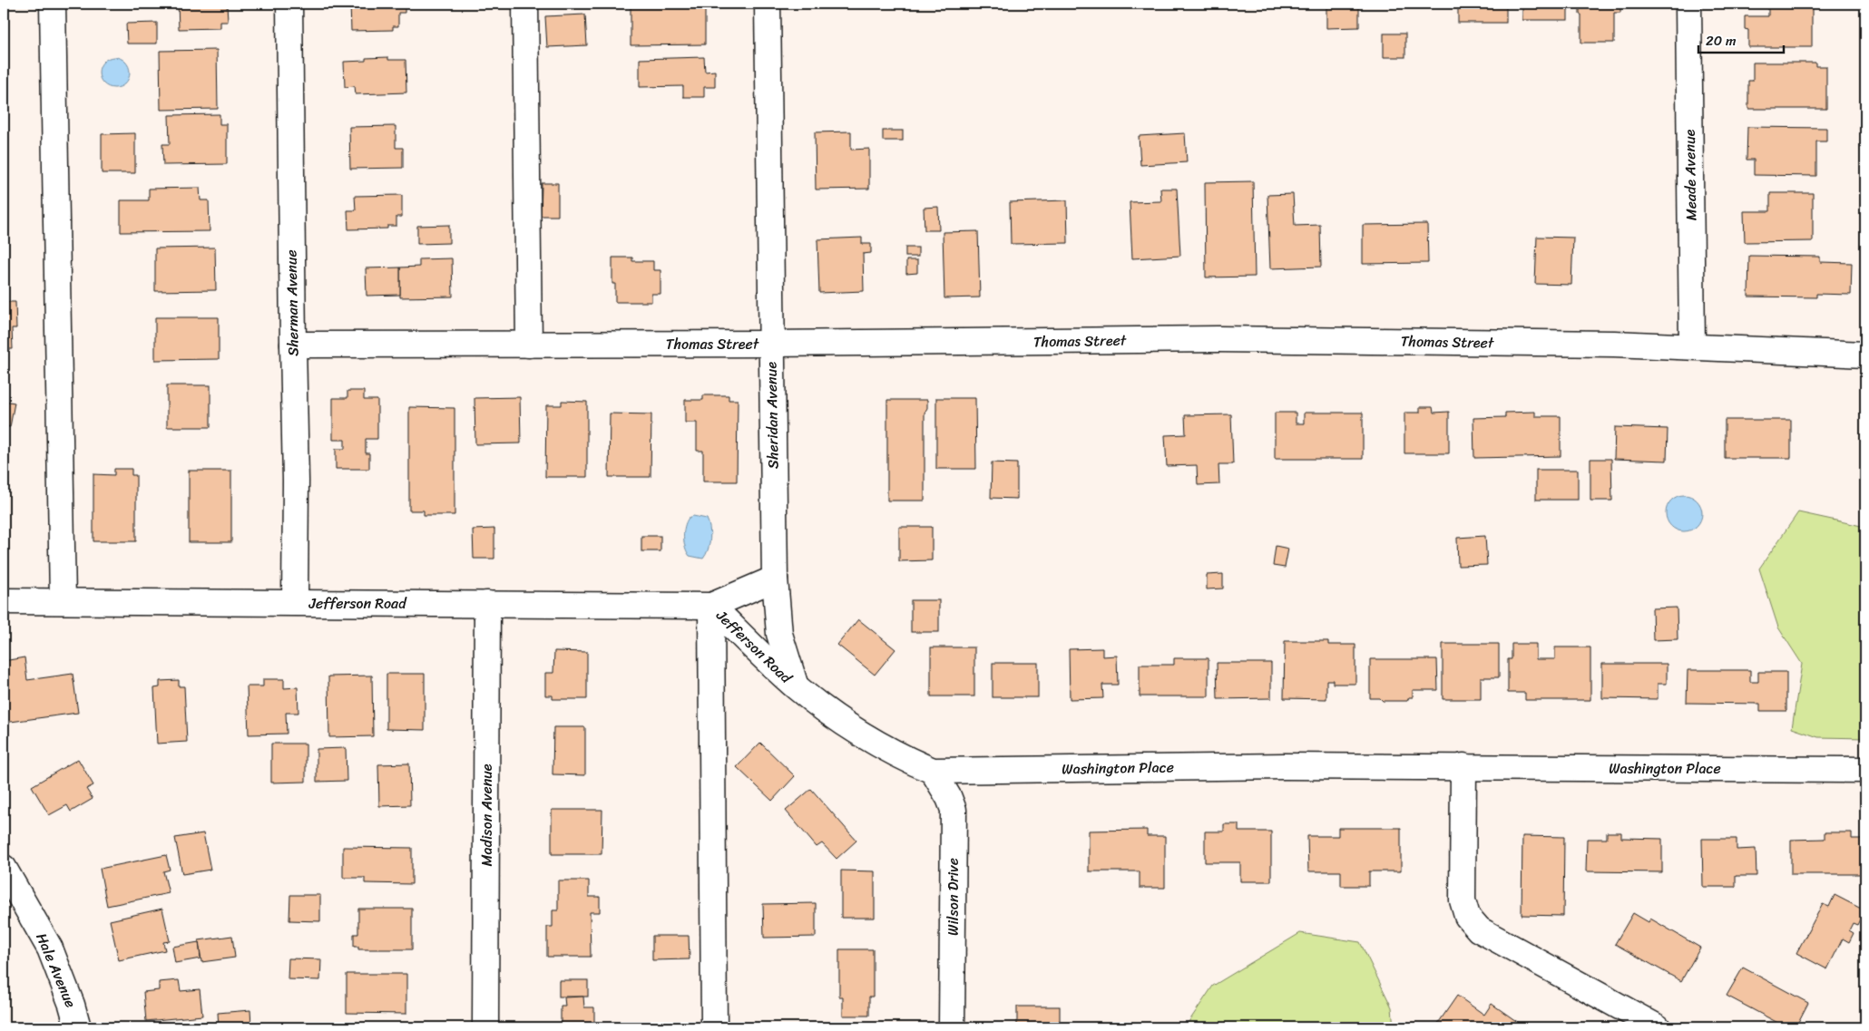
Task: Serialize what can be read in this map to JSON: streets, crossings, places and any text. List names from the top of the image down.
{
  "streets": {
    "street": [
      "Meade Avenue",
      "Sherman Avenue",
      "Thomas Street",
      "Sheridan Avenue",
      "Jefferson Road",
      "Washington Place",
      "Madison Avenue",
      "Wilson Drive",
      "Hale Avenue"
    ]
  },
  "crossings": [
    ["Meade Avenue", "Thomas Street"],
    ["Sherman Avenue", "Thomas Street"],
    ["Sherman Avenue", "Jefferson Road"],
    ["Thomas Street", "Sheridan Avenue"],
    ["Sheridan Avenue", "Jefferson Road"],
    ["Sheridan Avenue", "Washington Place"],
    ["Jefferson Road", "Washington Place"],
    ["Jefferson Road", "Madison Avenue"],
    ["Washington Place", "Wilson Drive"]
  ],
  "scale_bar": "20 m"
}
